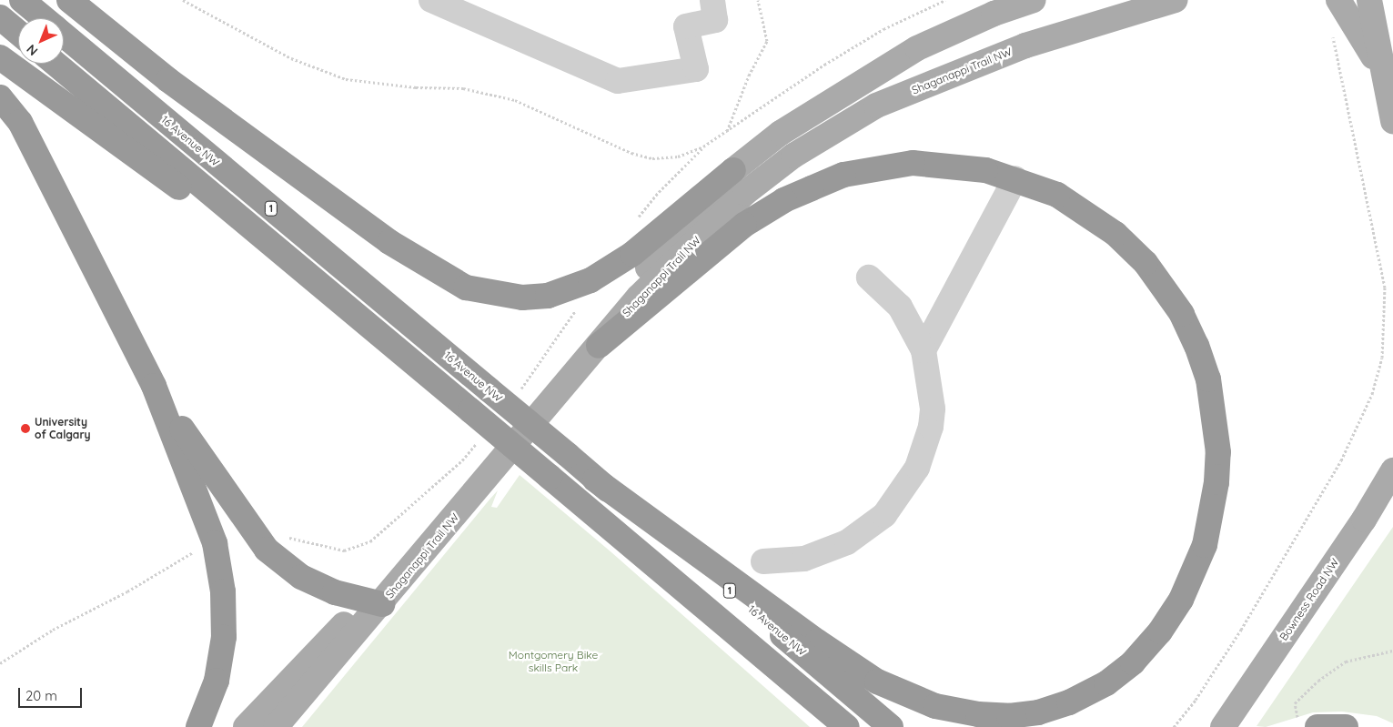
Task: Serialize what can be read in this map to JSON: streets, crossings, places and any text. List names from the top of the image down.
{
  "streets": {
    "highway": ["16 Avenue NW", "1"],
    "main road": ["Shaganappi Trail NW", "Bowness Road NW"]
  },
  "parks": ["Montgomery Bike skills Park"],
  "places": ["University of Calgary"],
  "scale_bar": "20 m",
  "north": "bottom left"
}
